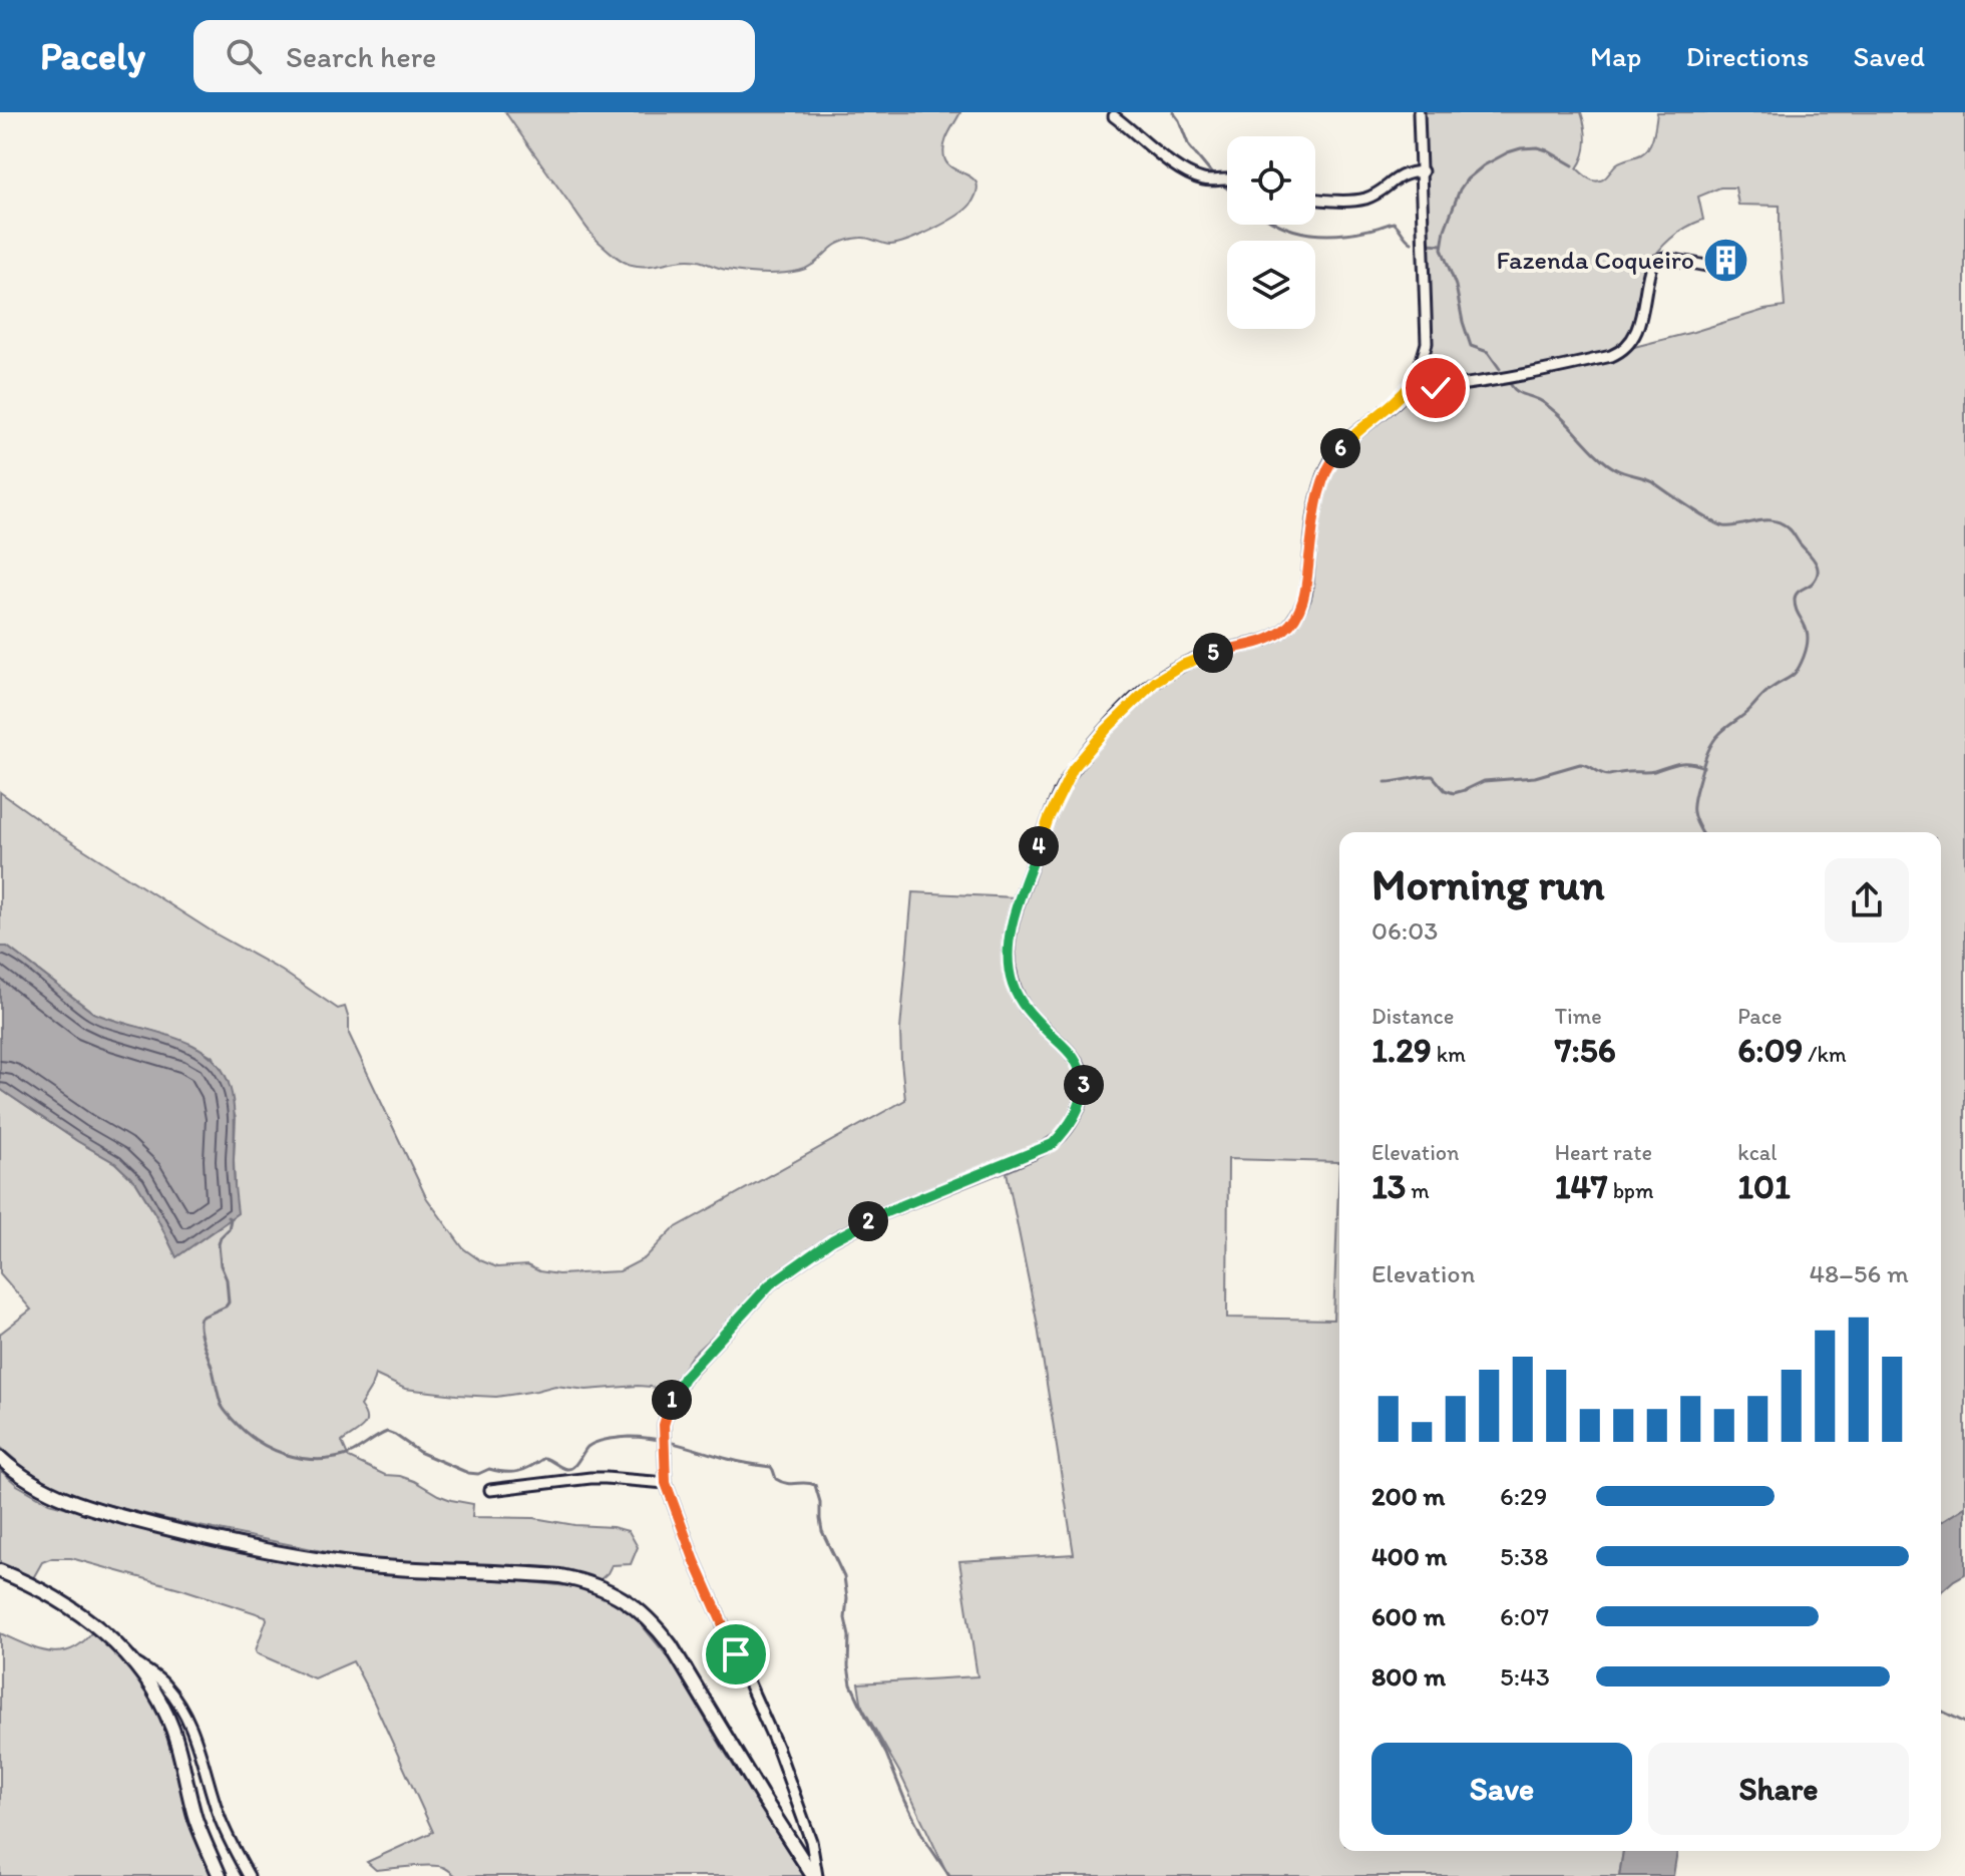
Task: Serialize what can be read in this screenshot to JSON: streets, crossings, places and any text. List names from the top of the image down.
{
  "places": {
    "building": ["Fazenda Coqueiro"]
  },
  "page": {
    "header": "Pacely",
    "search": "Search here",
    "nav": ["Map", "Directions", "Saved"],
    "pins": [
      "6",
      "5",
      "4",
      "3",
      "2",
      "1"
    ],
    "heading": ["Morning run", "06:03"],
    "stats": [
      ["Distance", "1.29 km"],
      ["Time", "7:56"],
      ["Pace", "6:09 /km"],
      ["Elevation", "13 m"],
      ["Heart rate", "147 bpm"],
      ["kcal", "101"]
    ],
    "chart": ["Elevation", "48–56 m"],
    "list": [
      {
        "name": "200 m",
        "note": "6:29"
      },
      {
        "name": "400 m",
        "note": "5:38"
      },
      {
        "name": "600 m",
        "note": "6:07"
      },
      {
        "name": "800 m",
        "note": "5:43"
      }
    ],
    "buttons": ["Save", "Share"]
  }
}
